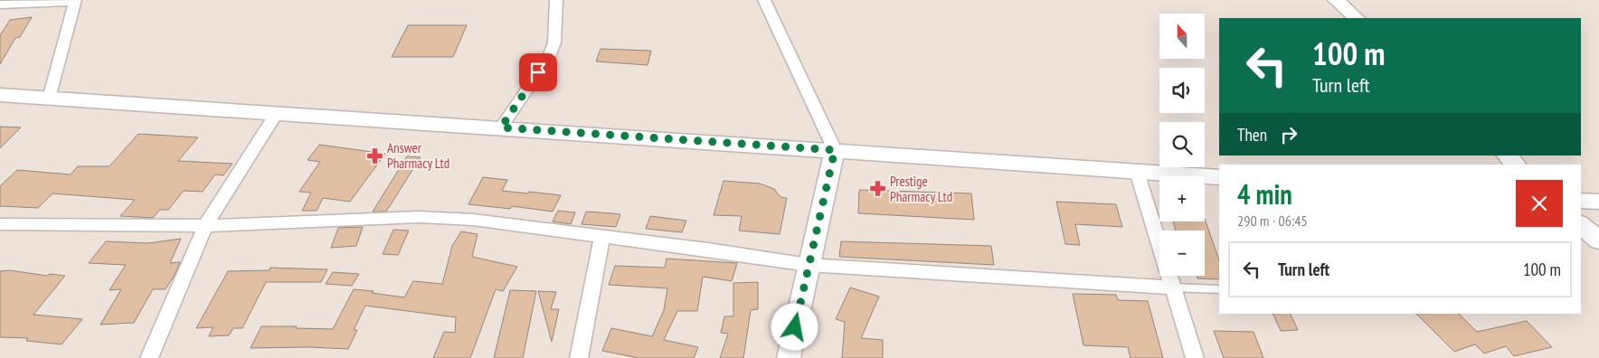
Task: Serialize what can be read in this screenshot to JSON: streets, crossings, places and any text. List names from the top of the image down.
{
  "places": {
    "pharmacy": ["Answer Pharmacy Ltd", "Prestige Pharmacy Ltd"]
  },
  "north": "top",
  "page": {
    "map_buttons": ["+", "−"],
    "turn": ["100 m", "Turn left"],
    "then": "Then",
    "heading": ["4 min", "290 m · 06:45"],
    "list": [
      {
        "name": "Turn left",
        "value": "100 m"
      }
    ]
  }
}
